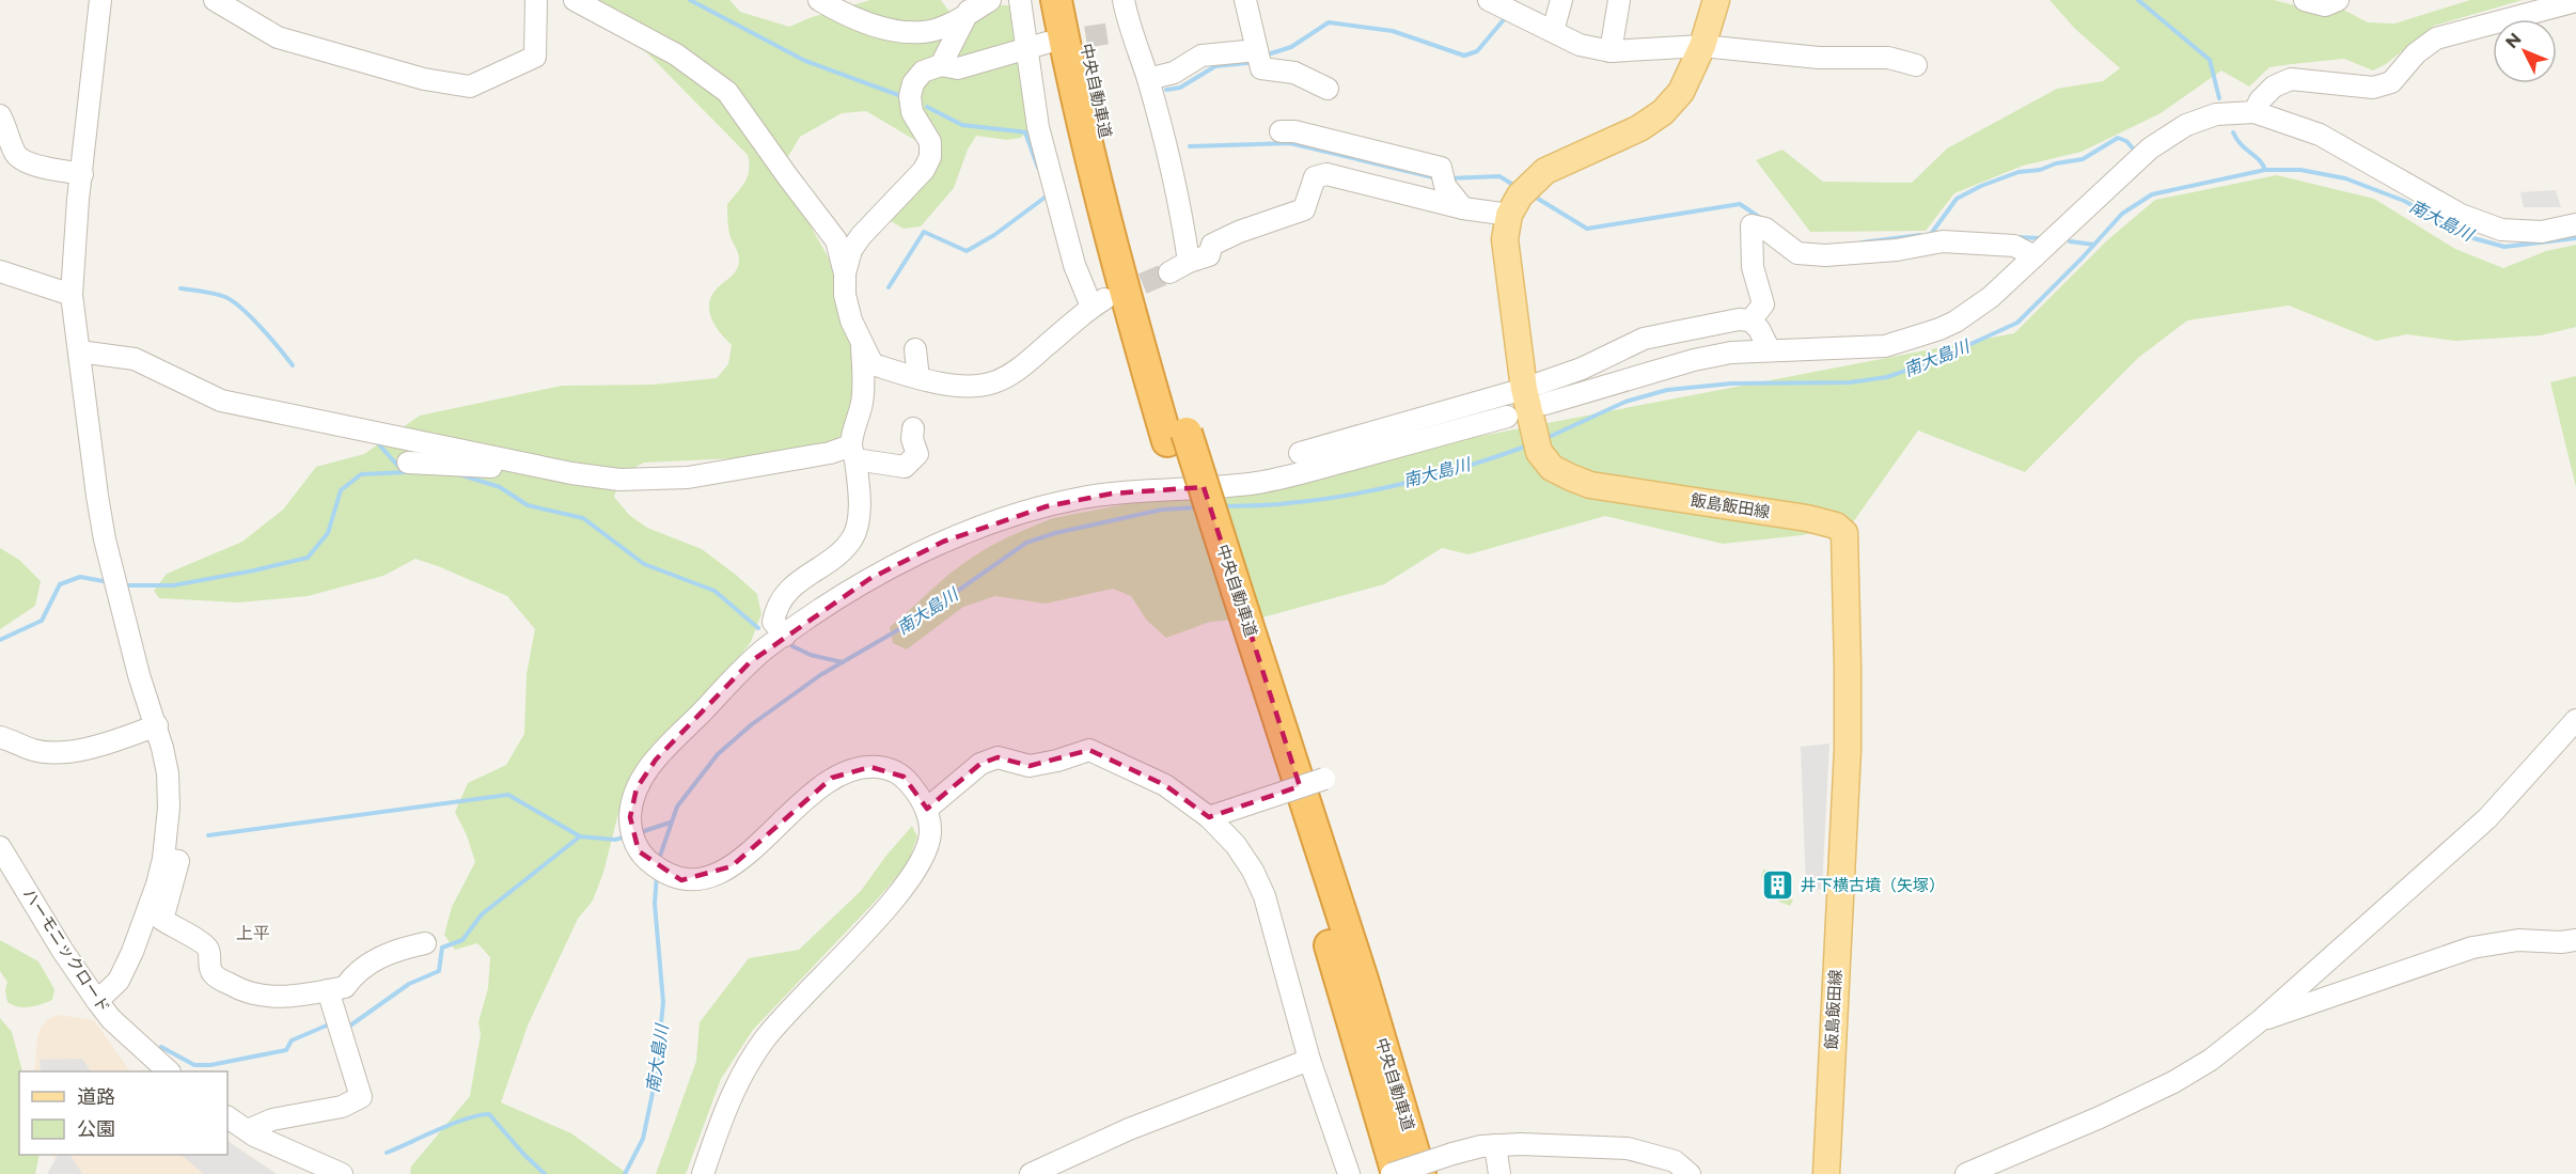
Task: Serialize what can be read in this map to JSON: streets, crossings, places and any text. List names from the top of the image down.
{
  "streets": {
    "highway": ["中央自動車道"],
    "main road": ["飯島飯田線"],
    "street": ["ハーモニックロード"]
  },
  "districts": ["上平"],
  "water": ["南大島川"],
  "places": {
    "building": ["井下横古墳（矢塚）"]
  },
  "legend": ["道路", "公園"],
  "north": "top left"
}
